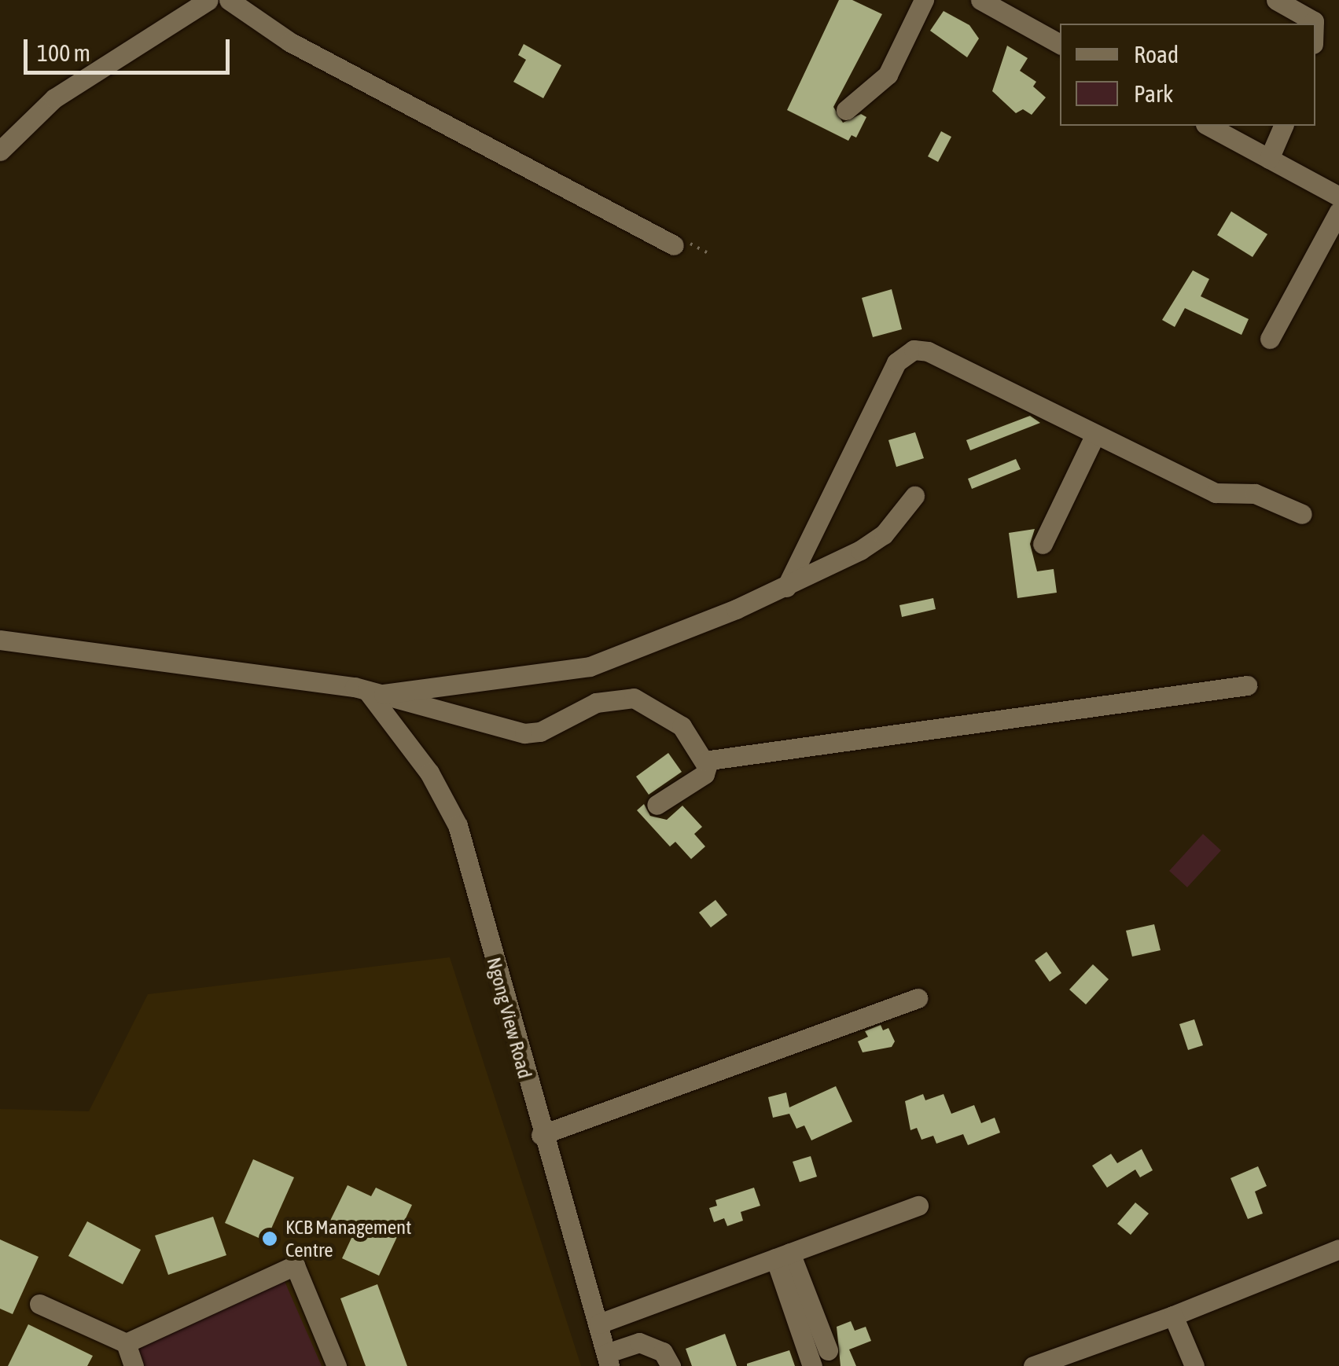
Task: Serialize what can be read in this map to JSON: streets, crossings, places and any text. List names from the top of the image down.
{
  "streets": {
    "street": ["Ngong View Road"]
  },
  "places": ["KCB Management Centre"],
  "legend": ["Road", "Park"],
  "scale_bar": "100 m"
}
